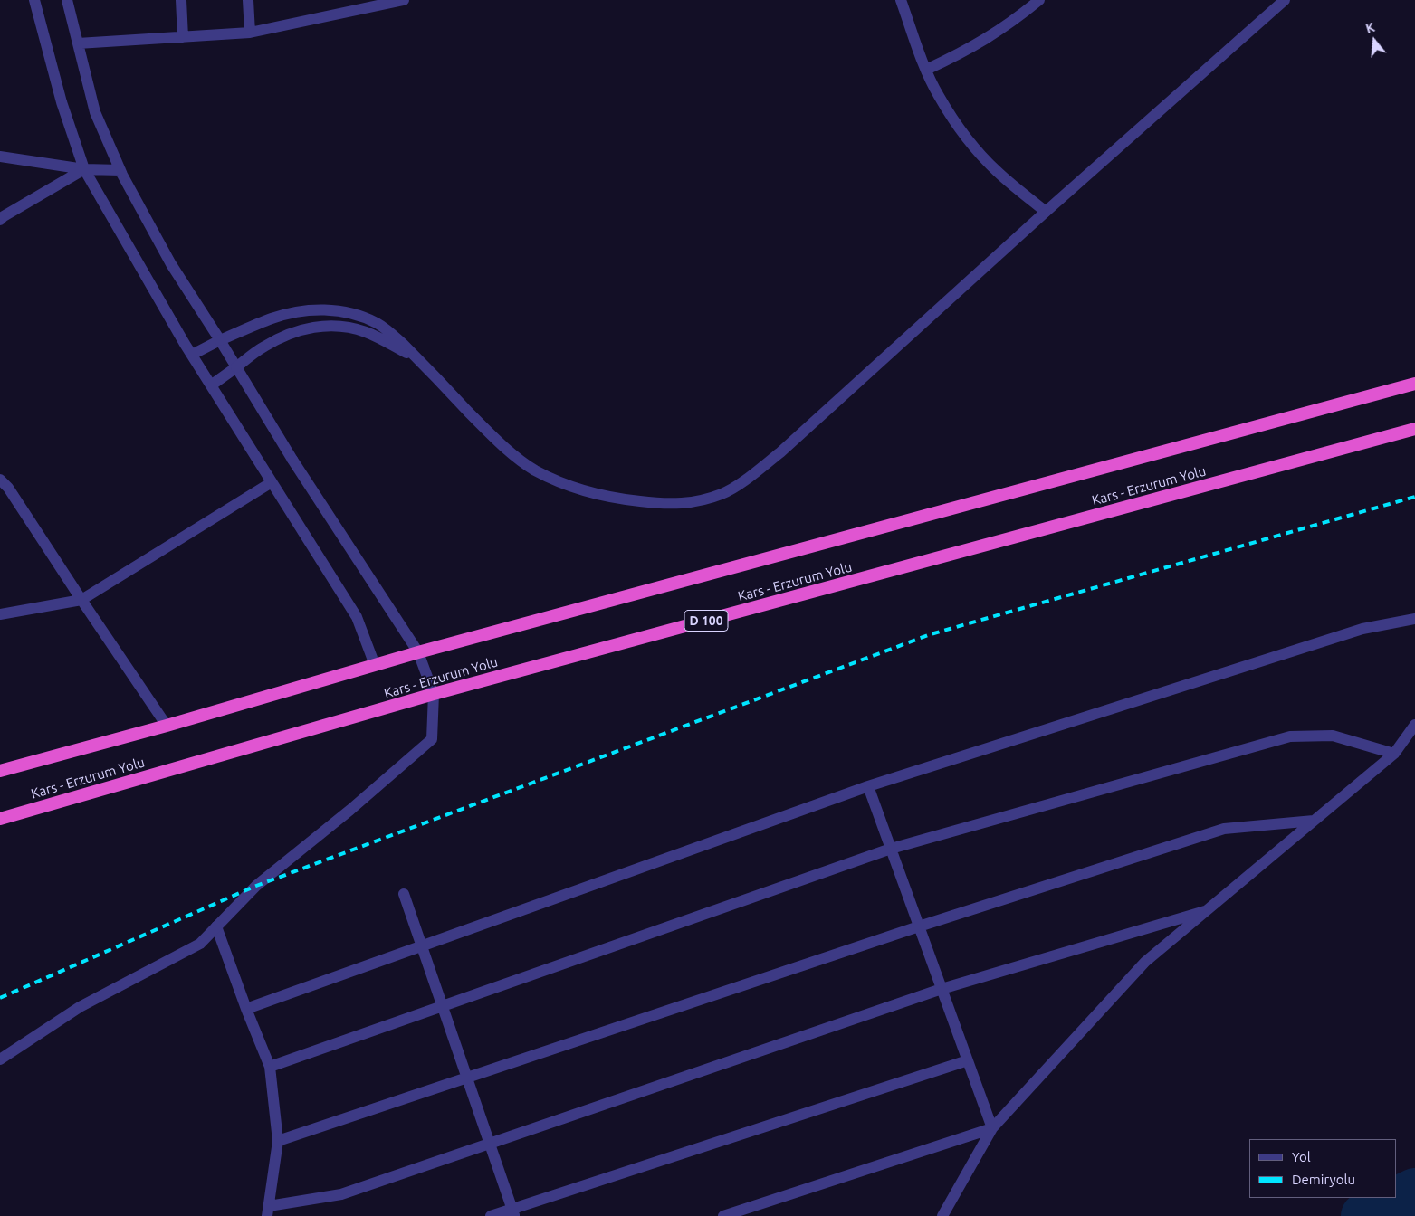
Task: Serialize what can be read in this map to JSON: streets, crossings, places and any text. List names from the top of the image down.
{
  "streets": {
    "highway": ["Kars - Erzurum Yolu", "D 100"]
  },
  "legend": ["Yol", "Demiryolu"],
  "north": "top"
}
